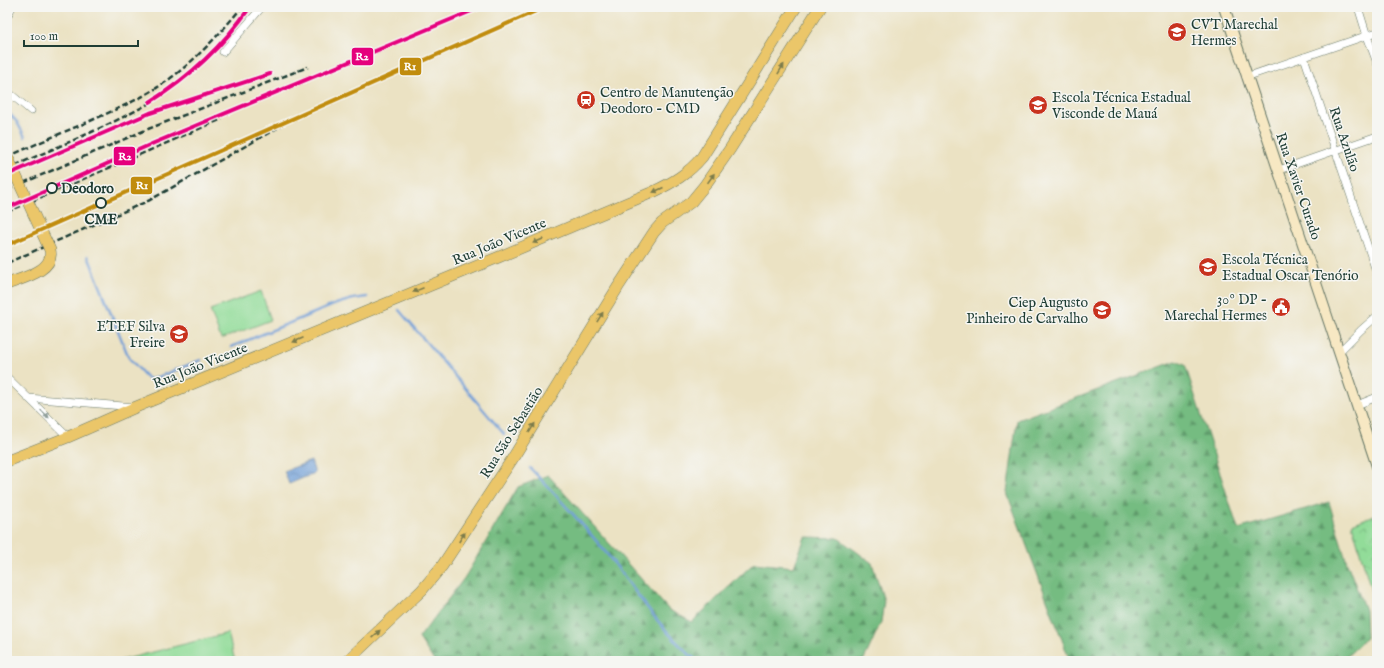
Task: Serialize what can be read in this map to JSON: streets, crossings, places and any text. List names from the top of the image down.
{
  "streets": {
    "main road": ["Rua Xavier Curado", "Rua João Vicente", "Rua São Sebastião"],
    "street": ["Rua Azulão"]
  },
  "one_way": ["Rua João Vicente", "Rua São Sebastião"],
  "places": {
    "school or university": [
      "CVT Marechal Hermes",
      "Escola Técnica Estadual Visconde de Mauá",
      "Escola Técnica Estadual Oscar Tenório",
      "Ciep Augusto Pinheiro de Carvalho",
      "ETEF Silva Freire"
    ],
    "station": ["Centro de Manutenção Deodoro - CMD"],
    "other": ["Deodoro", "CME"],
    "public building": ["30º DP - Marechal Hermes"]
  },
  "lines": ["transit line R1", "transit line R2"],
  "scale_bar": "100 m"
}
